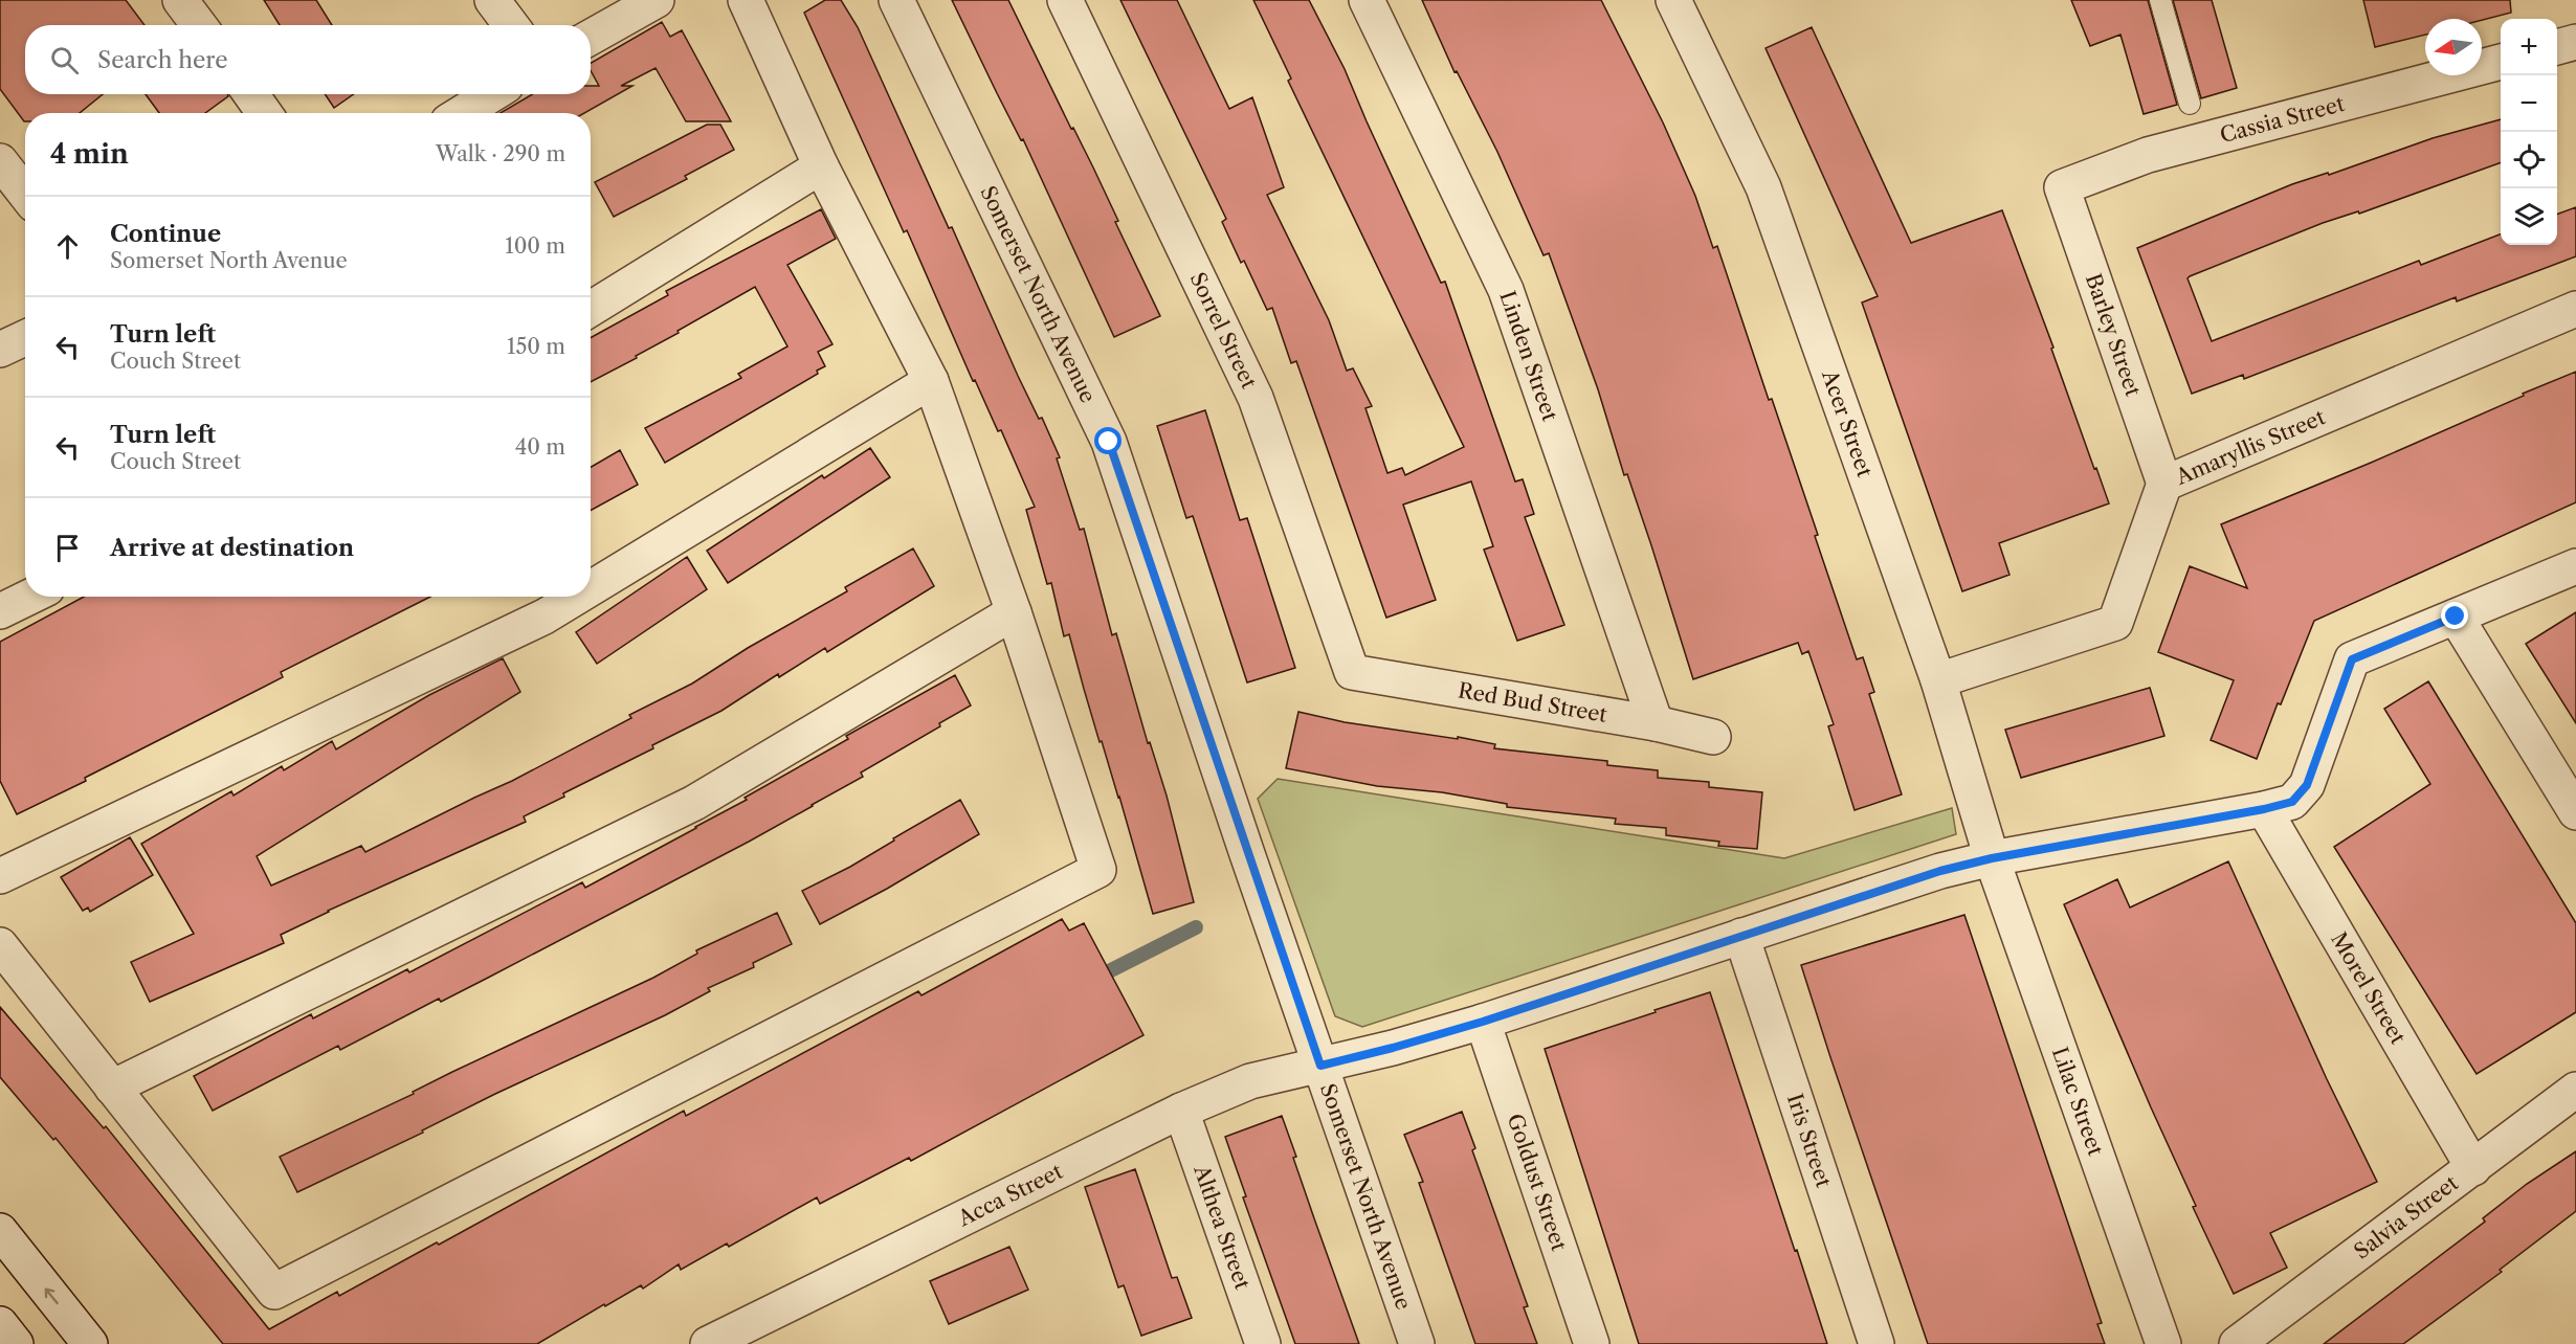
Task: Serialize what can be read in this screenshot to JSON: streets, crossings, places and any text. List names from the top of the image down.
{
  "streets": {
    "street": [
      "Cassia Street",
      "Somerset North Avenue",
      "Sorrel Street",
      "Barley Street",
      "Linden Street",
      "Acer Street",
      "Amaryllis Street",
      "Red Bud Street",
      "Morel Street",
      "Lilac Street",
      "Iris Street",
      "Goldust Street",
      "Acca Street",
      "Salvia Street",
      "Althea Street"
    ]
  },
  "crossings": [
    ["Cassia Street", "Barley Street"],
    ["Somerset North Avenue", "Acca Street"],
    ["Sorrel Street", "Red Bud Street"],
    ["Barley Street", "Amaryllis Street"],
    ["Linden Street", "Red Bud Street"],
    ["Acer Street", "Amaryllis Street"],
    ["Acer Street", "Lilac Street"],
    ["Acer Street", "Acca Street"],
    ["Morel Street", "Acca Street"],
    ["Morel Street", "Salvia Street"],
    ["Lilac Street", "Acca Street"],
    ["Iris Street", "Acca Street"],
    ["Goldust Street", "Acca Street"],
    ["Acca Street", "Althea Street"]
  ],
  "north": "left",
  "page": {
    "map_buttons": ["+", "−"],
    "search": "Search here",
    "heading": ["4 min", "Walk · 290 m"],
    "list": [
      ["Continue", "Somerset North Avenue", "100 m"],
      ["Turn left", "Couch Street", "150 m"],
      ["Turn left", "Couch Street", "40 m"],
      "Arrive at destination"
    ]
  }
}
